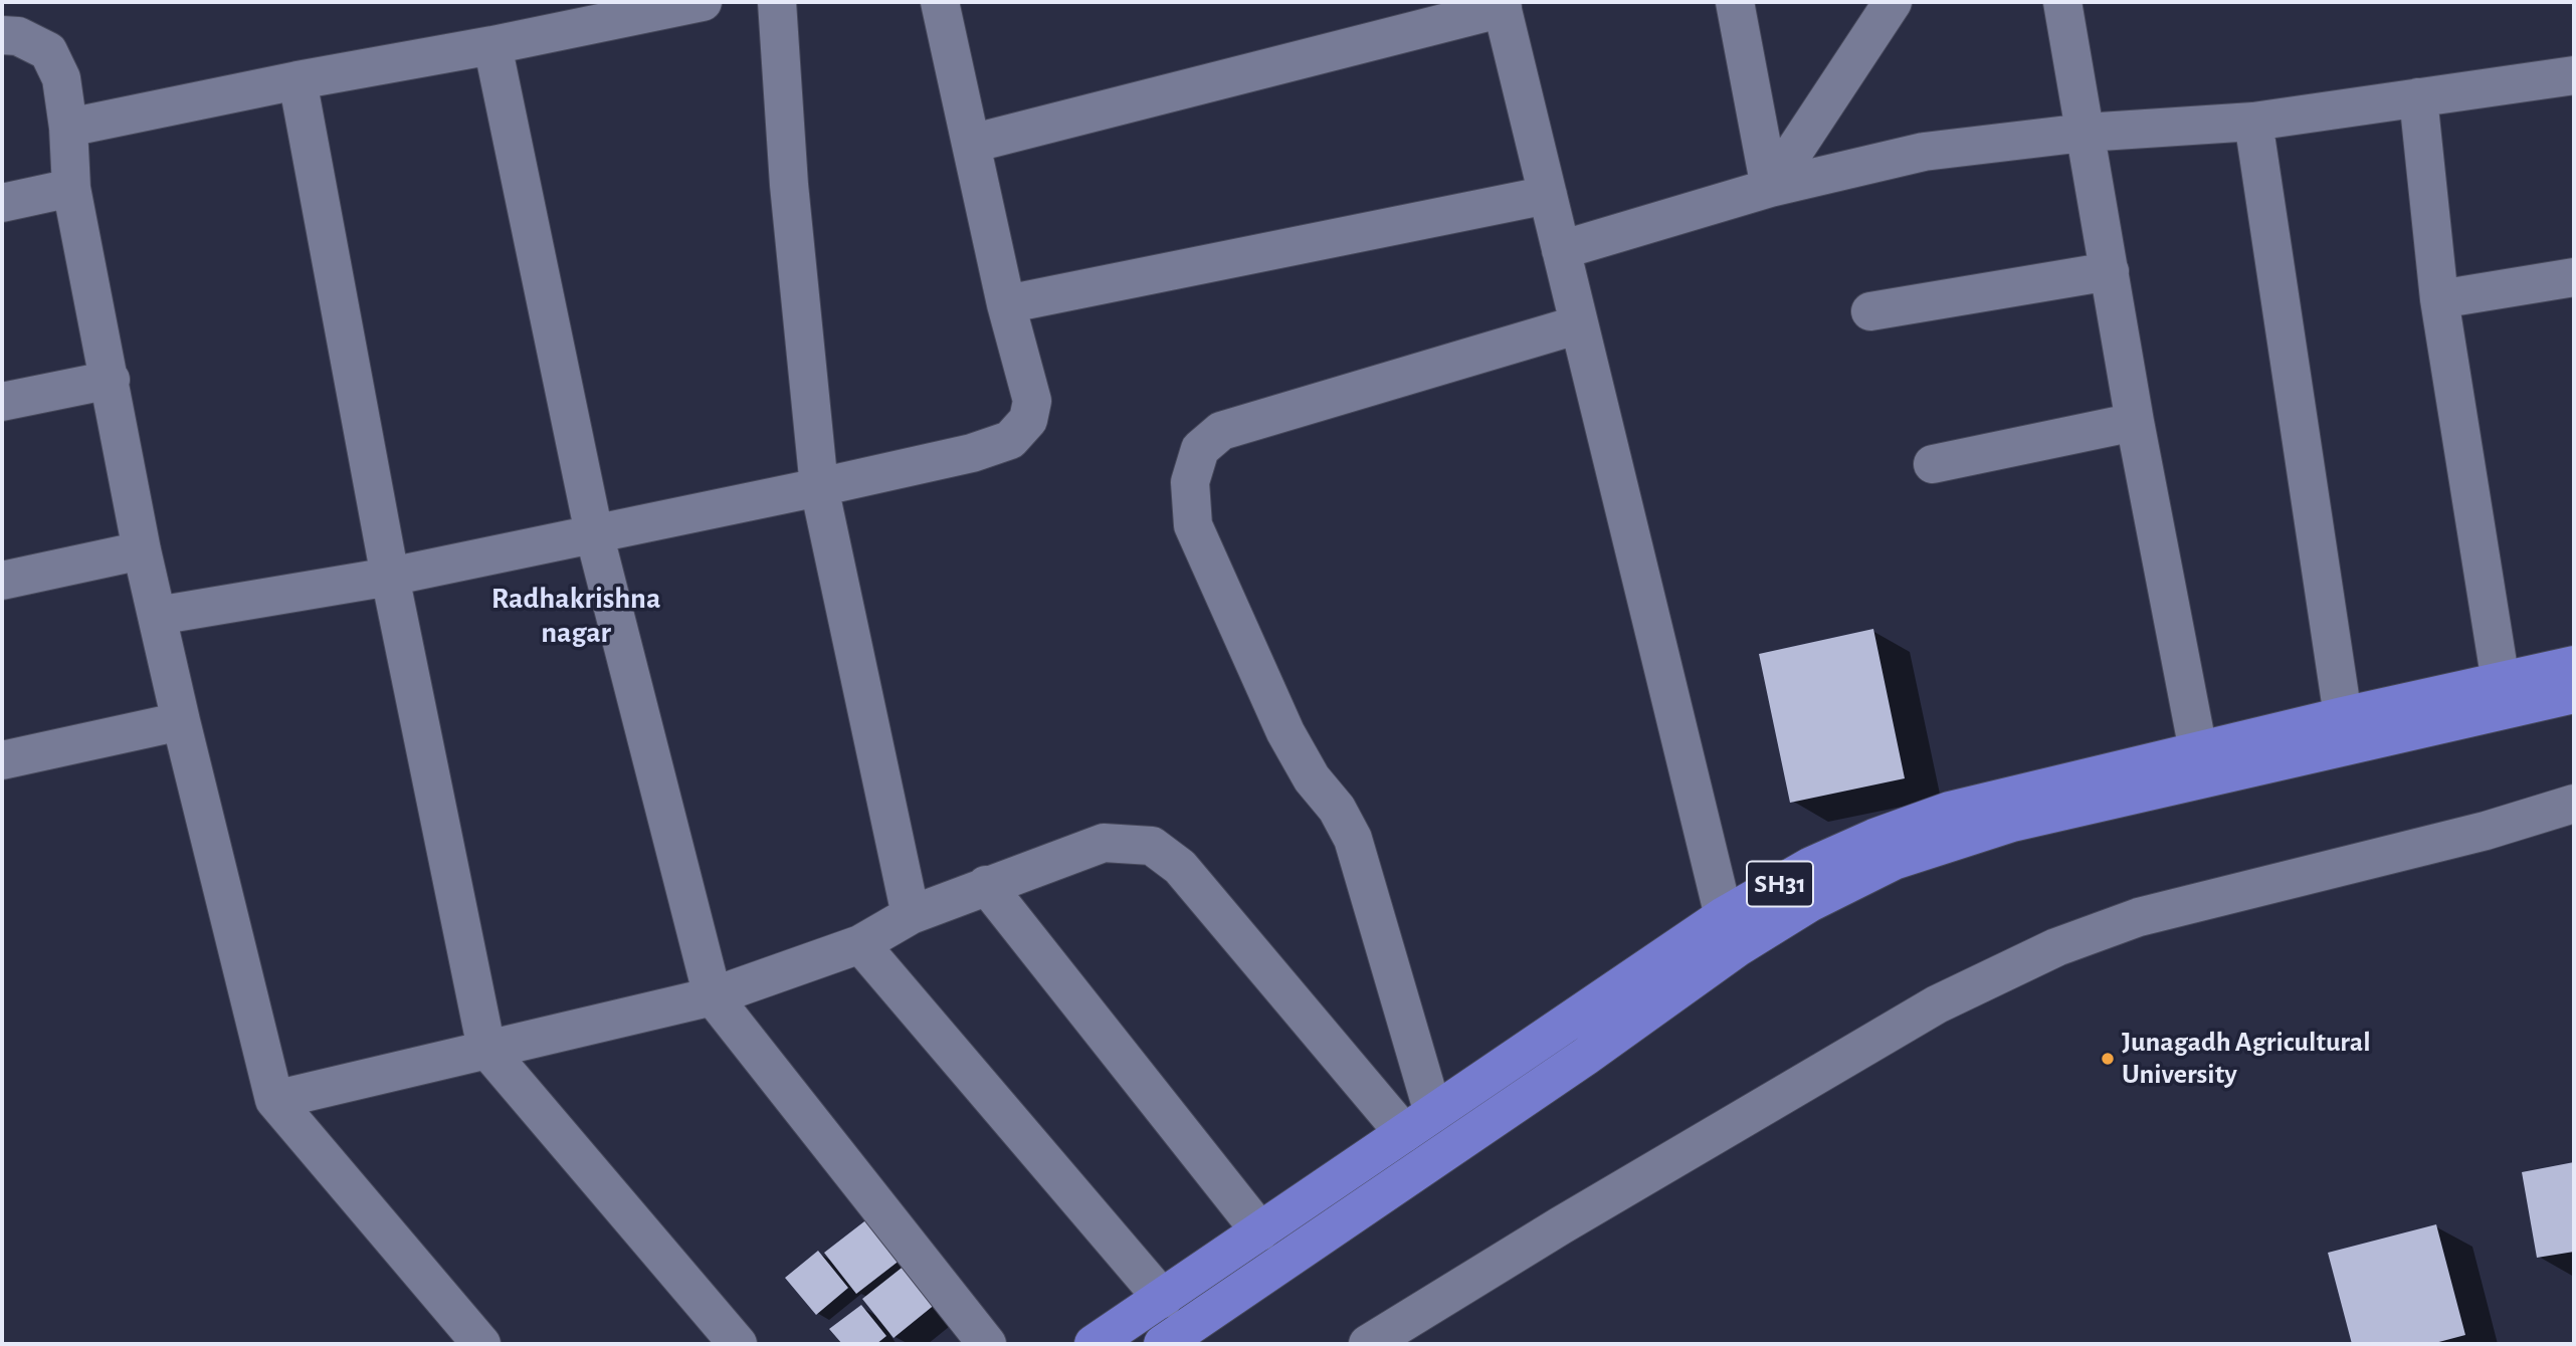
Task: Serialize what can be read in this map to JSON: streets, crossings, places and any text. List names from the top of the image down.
{
  "streets": {
    "main road": ["SH31"]
  },
  "districts": ["Radhakrishna nagar"],
  "places": ["Junagadh Agricultural University"]
}
